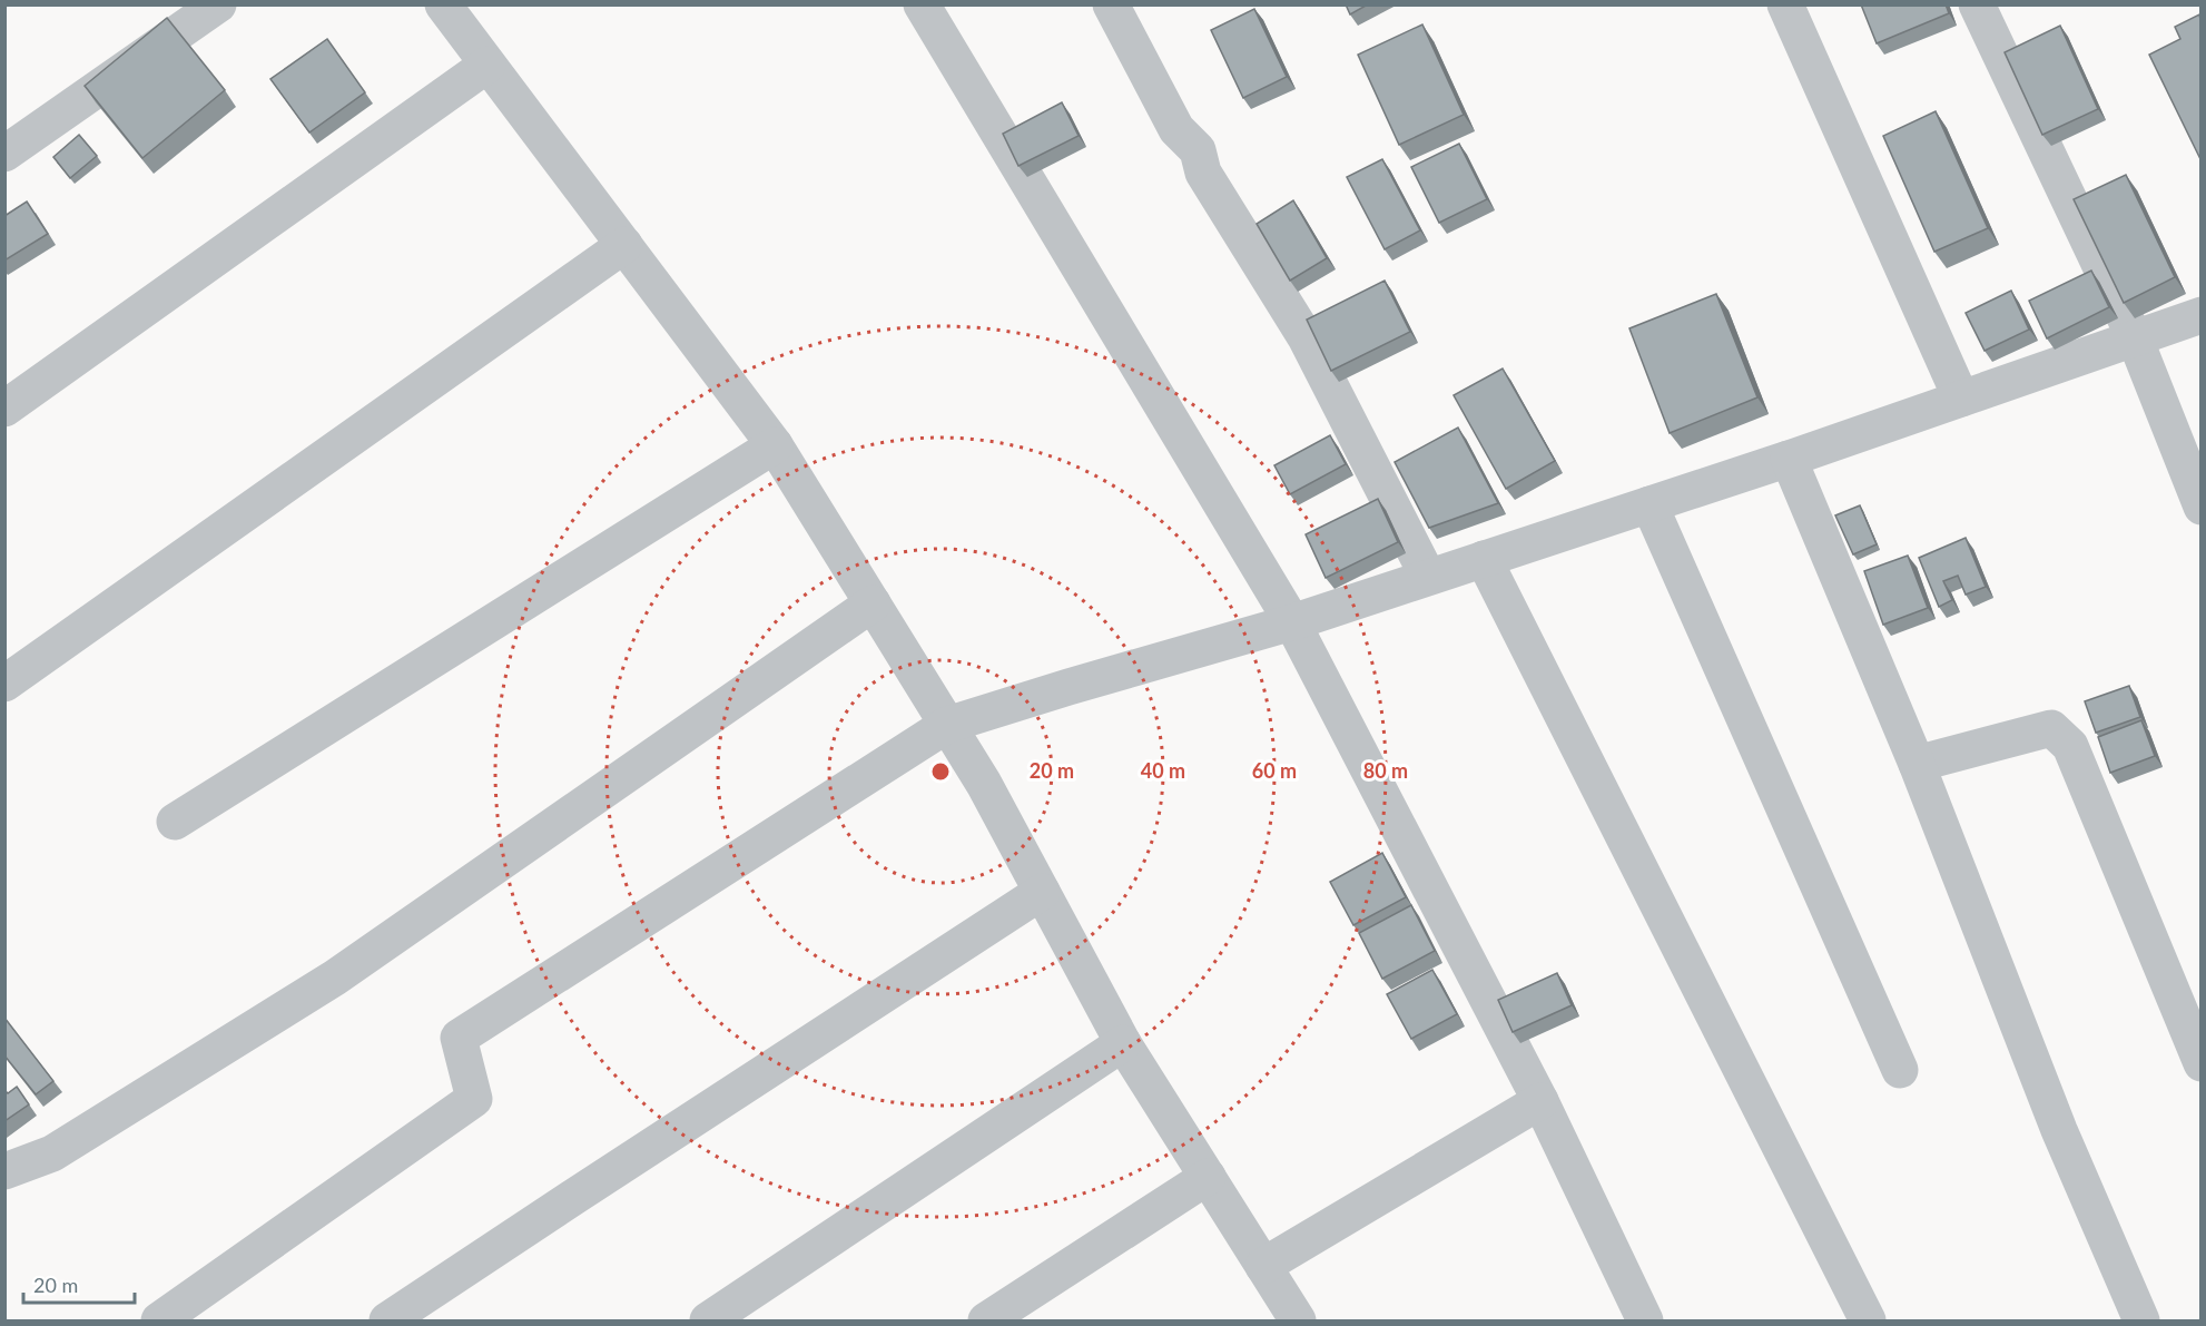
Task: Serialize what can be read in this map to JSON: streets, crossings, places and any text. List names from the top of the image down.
{
  "scale_bar": "20 m",
  "rings": [
    "20 m",
    "40 m",
    "60 m",
    "80 m"
  ]
}
